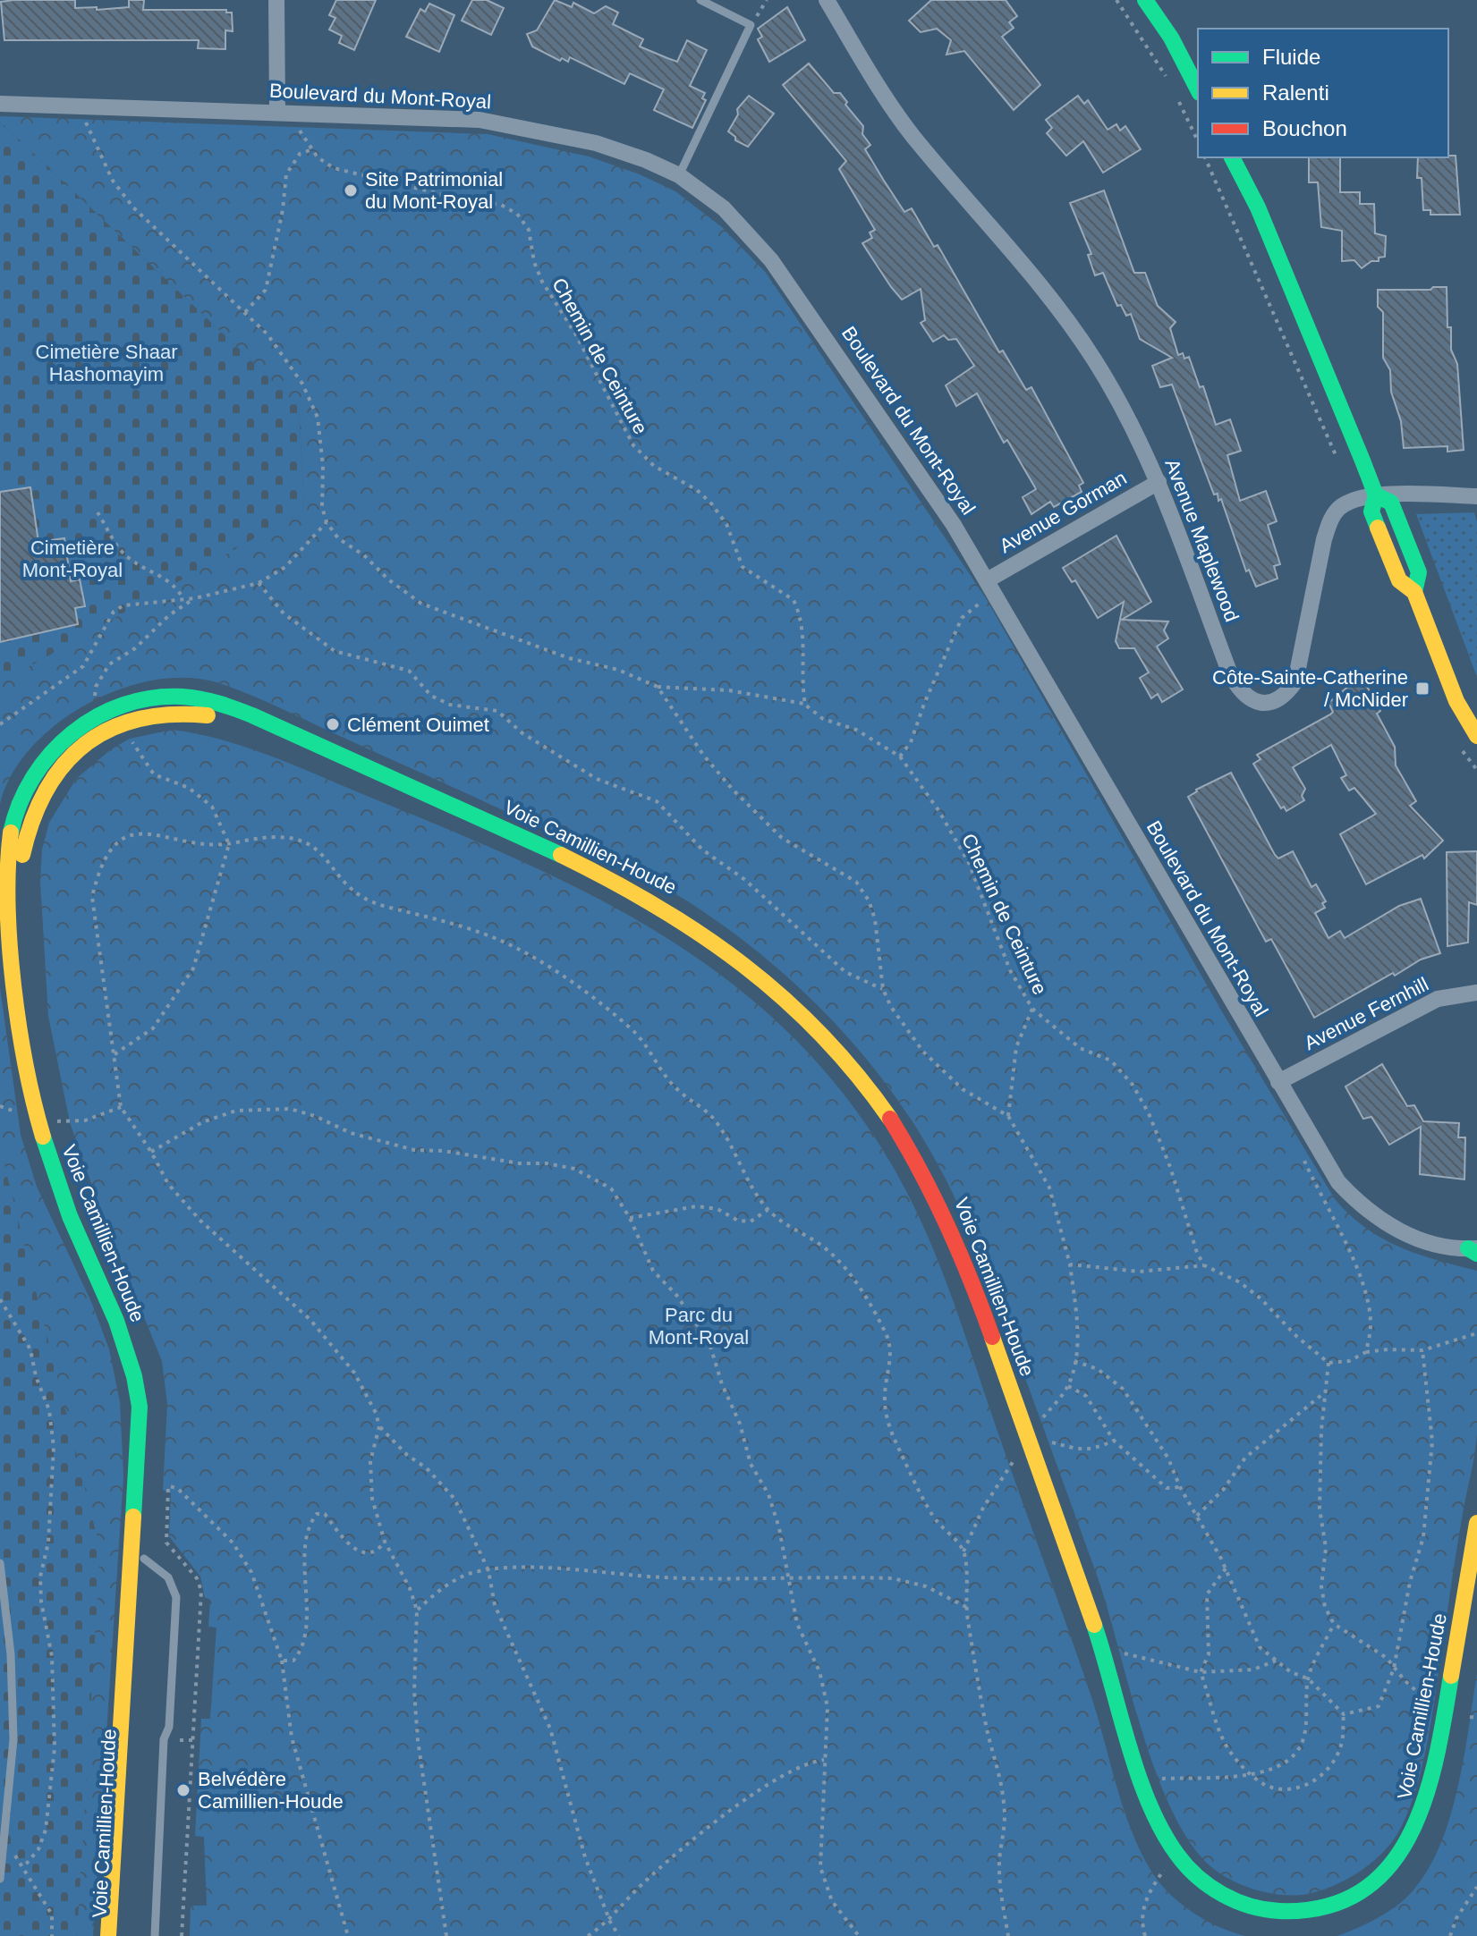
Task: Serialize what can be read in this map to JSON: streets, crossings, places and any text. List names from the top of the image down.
{
  "streets": {
    "street": [
      "Boulevard du Mont-Royal",
      "Avenue Gorman",
      "Avenue Maplewood",
      "Voie Camillien-Houde",
      "Avenue Fernhill"
    ],
    "path": ["Chemin de Ceinture"]
  },
  "crossings": [
    ["Boulevard du Mont-Royal", "Avenue Gorman"],
    ["Boulevard du Mont-Royal", "Avenue Fernhill"],
    ["Avenue Gorman", "Avenue Maplewood"]
  ],
  "parks": ["Cimetière Shaar Hashomayim", "Cimetière Mont-Royal", "Parc du Mont-Royal"],
  "places": {
    "other": ["Site Patrimonial du Mont-Royal", "Clément Ouimet", "Belvédère Camillien-Houde"],
    "transit": ["Côte-Sainte-Catherine / McNider"]
  },
  "legend": ["Fluide", "Ralenti", "Bouchon"]
}
